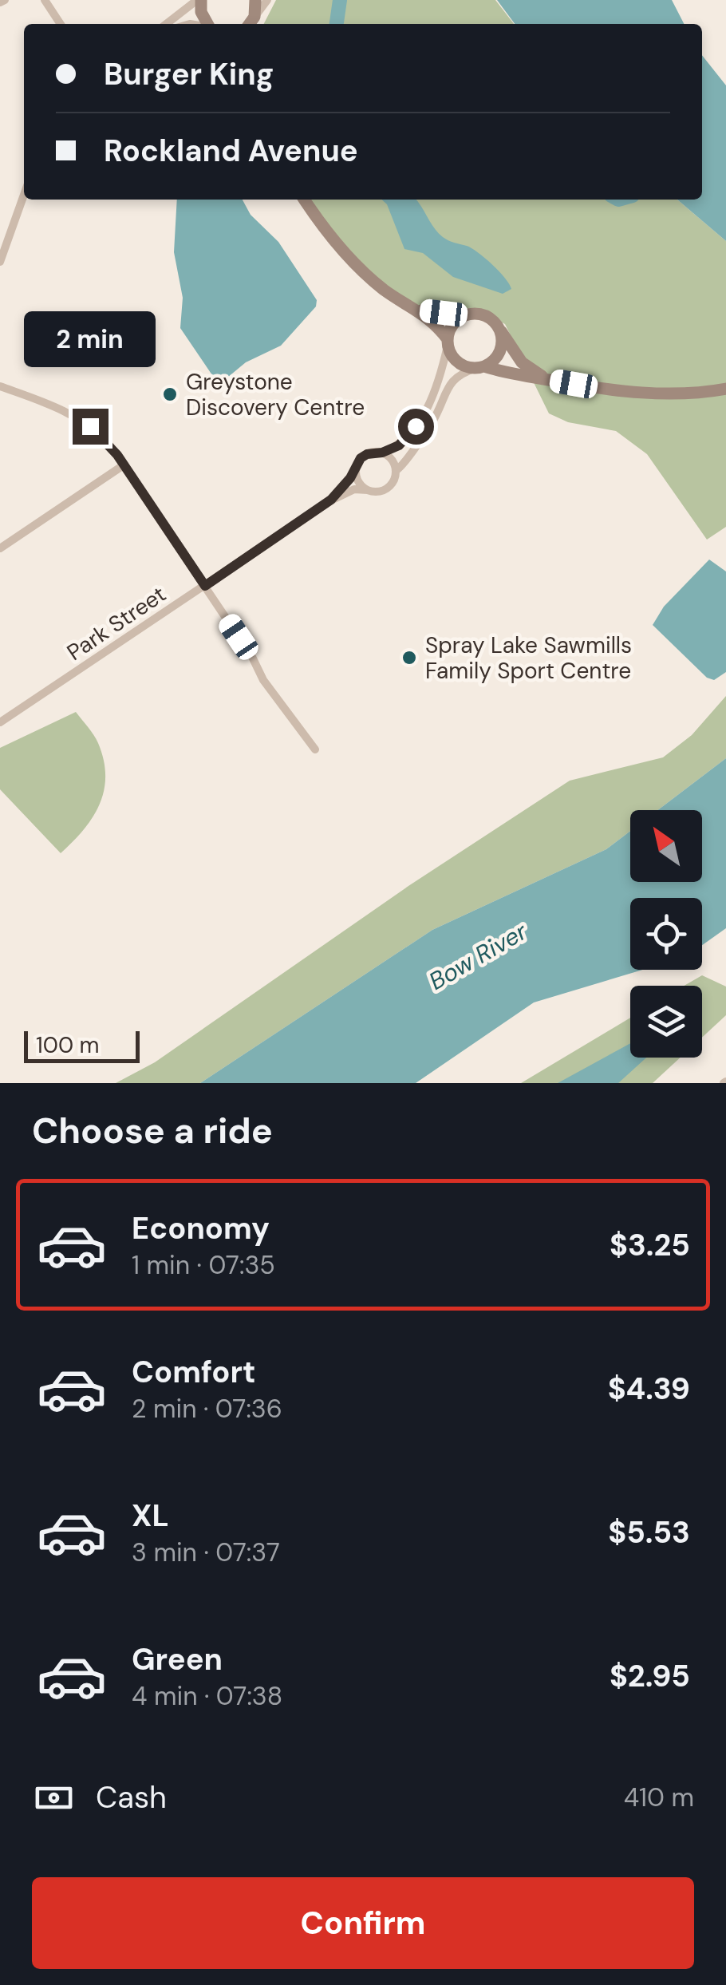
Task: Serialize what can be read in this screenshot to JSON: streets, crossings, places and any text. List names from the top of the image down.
{
  "streets": {
    "street": ["Park Street"]
  },
  "water": ["Bow River"],
  "places": ["Greystone Discovery Centre", "Spray Lake Sawmills Family Sport Centre"],
  "scale_bar": "100 m",
  "north": "top left",
  "page": {
    "banner": ["Burger King", "Rockland Avenue"],
    "bubble": "2 min",
    "scale": "100 m",
    "heading": "Choose a ride",
    "list": [
      {
        "name": "Economy",
        "note": "1 min · 07:35",
        "value": "$3.25"
      },
      {
        "name": "Comfort",
        "note": "2 min · 07:36",
        "value": "$4.39"
      },
      {
        "name": "XL",
        "note": "3 min · 07:37",
        "value": "$5.53"
      },
      {
        "name": "Green",
        "note": "4 min · 07:38",
        "value": "$2.95"
      }
    ],
    "pay": ["Cash", "410 m"],
    "buttons": "Confirm"
  }
}
